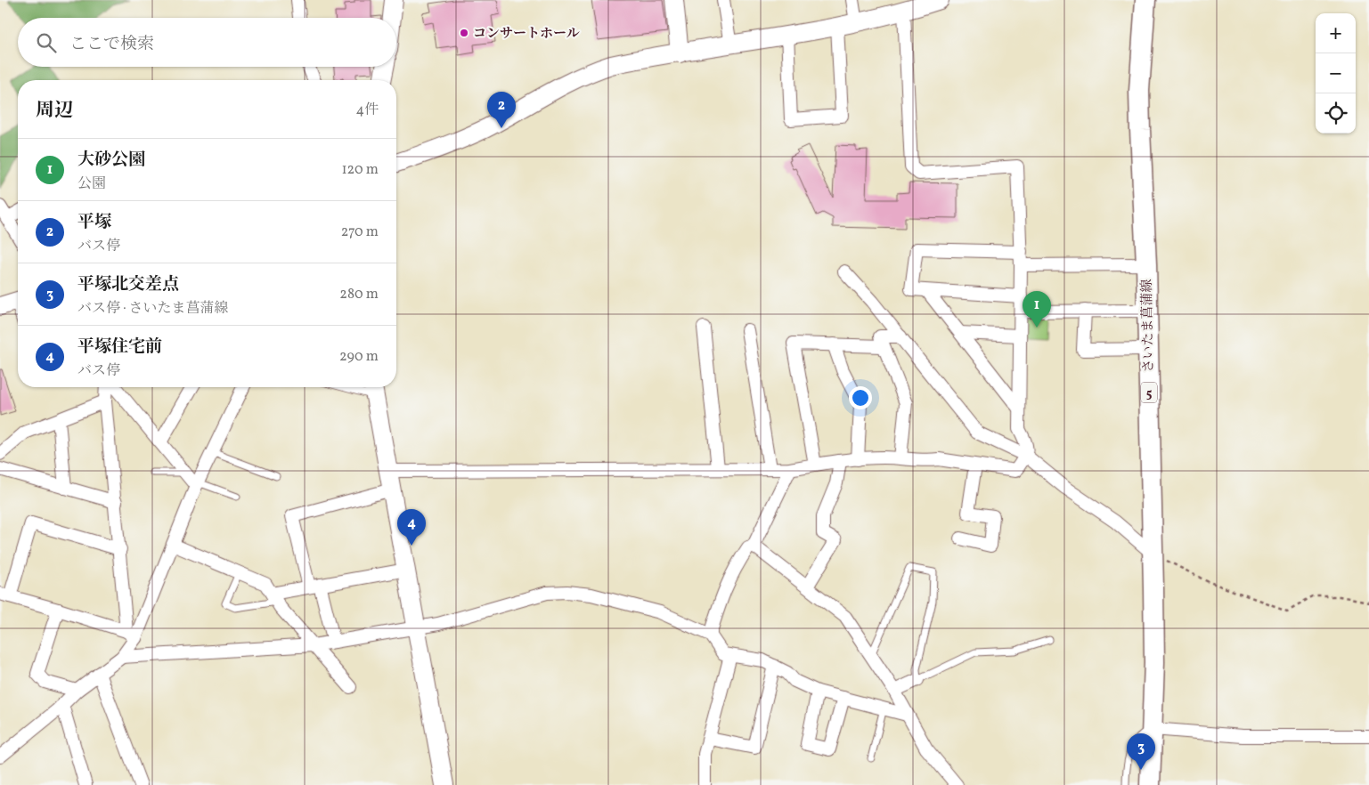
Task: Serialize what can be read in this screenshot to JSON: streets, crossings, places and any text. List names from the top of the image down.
{
  "streets": {
    "main road": ["さいたま菖蒲線", "5"]
  },
  "places": ["コンサートホール"],
  "page": {
    "map_buttons": ["+", "−"],
    "search": "ここで検索",
    "heading": ["周辺", "4件"],
    "pins": [
      "2",
      "1",
      "4",
      "3"
    ],
    "list": [
      {
        "mark": "1",
        "name": "大砂公園",
        "note": "公園",
        "value": "120 m"
      },
      {
        "mark": "2",
        "name": "平塚",
        "note": "バス停",
        "value": "270 m"
      },
      {
        "mark": "3",
        "name": "平塚北交差点",
        "note": "バス停 · さいたま菖蒲線",
        "value": "280 m"
      },
      {
        "mark": "4",
        "name": "平塚住宅前",
        "note": "バス停",
        "value": "290 m"
      }
    ]
  }
}
